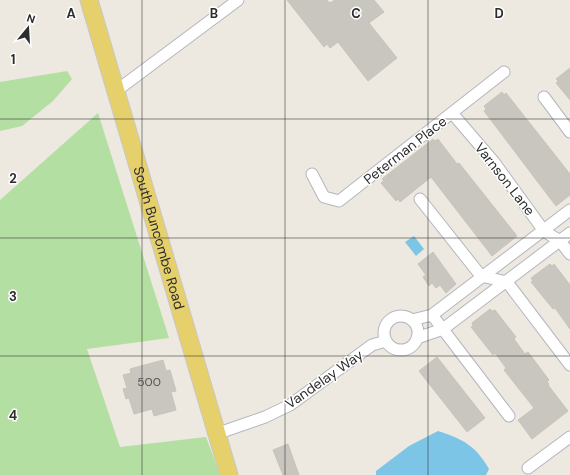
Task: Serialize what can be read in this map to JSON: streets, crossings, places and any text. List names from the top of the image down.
{
  "streets": {
    "main road": ["South Buncombe Road"],
    "street": ["Peterman Place", "Varnson Lane", "Vandelay Way"]
  },
  "crossings": [
    ["Peterman Place", "Varnson Lane"],
    ["South Buncombe Road", "Vandelay Way"]
  ],
  "house_numbers": ["500"],
  "north": "top",
  "grid": {
    "columns": [
      "A",
      "B",
      "C",
      "D"
    ],
    "rows": [
      "1",
      "2",
      "3",
      "4"
    ]
  }
}
